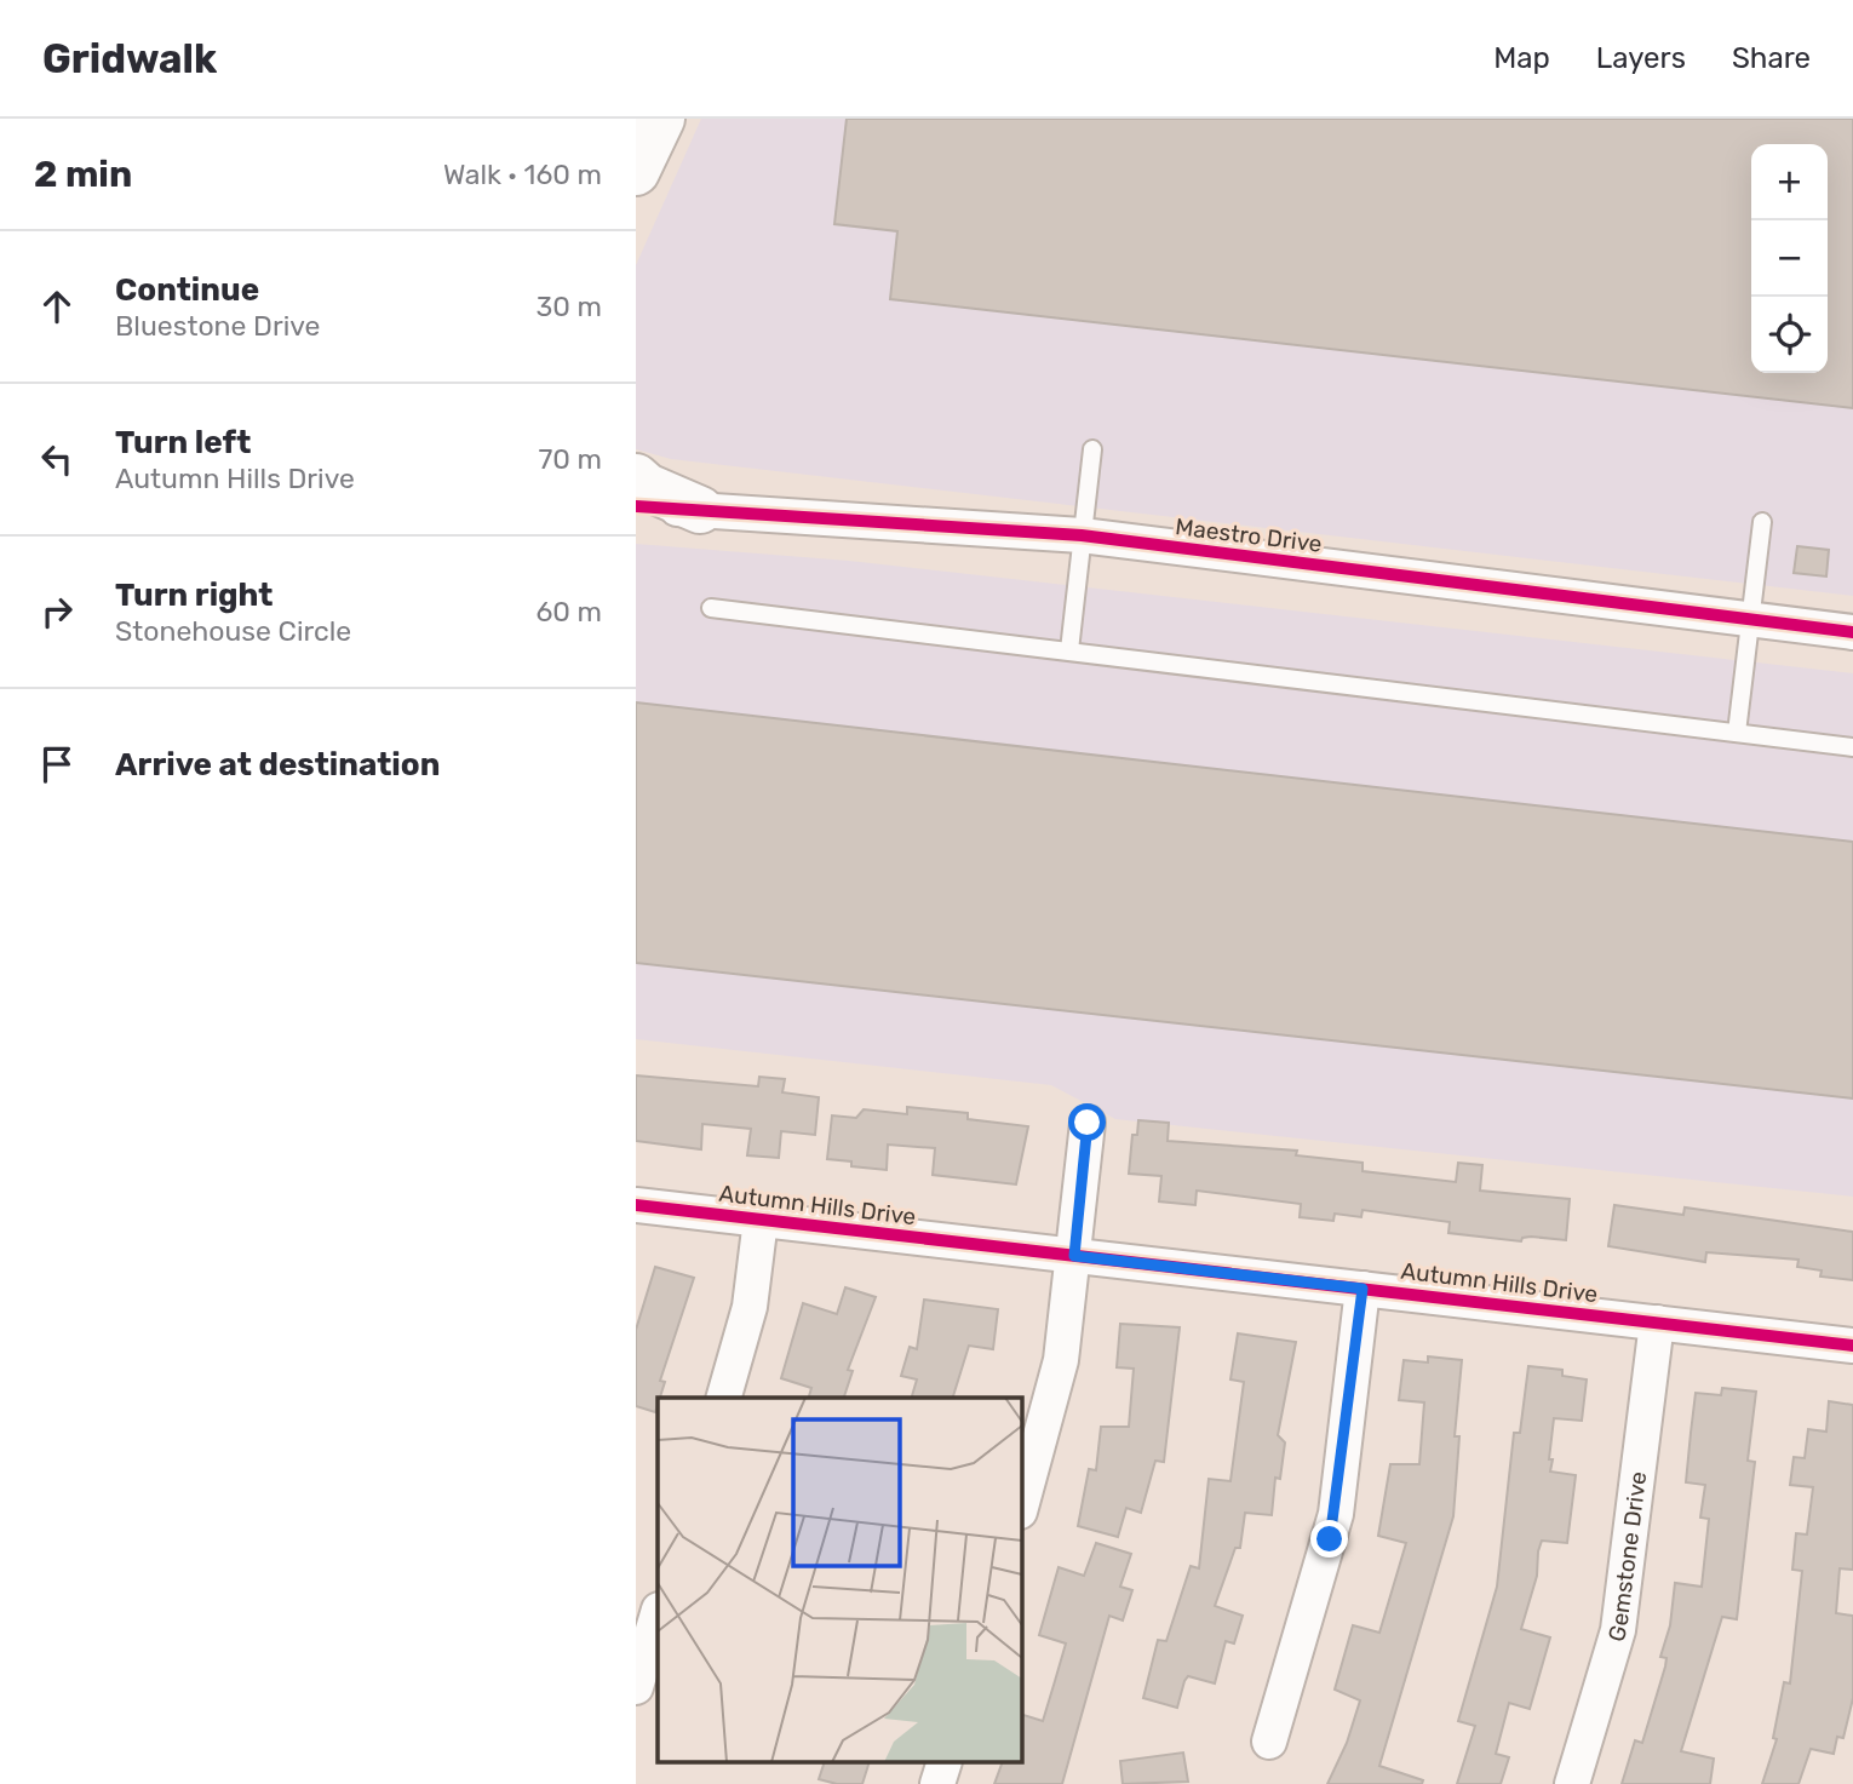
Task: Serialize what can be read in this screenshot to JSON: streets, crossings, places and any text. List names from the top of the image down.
{
  "streets": {
    "street": ["Maestro Drive", "Autumn Hills Drive", "Gemstone Drive"]
  },
  "crossings": [
    ["Autumn Hills Drive", "Gemstone Drive"]
  ],
  "page": {
    "header": "Gridwalk",
    "nav": ["Map", "Layers", "Share"],
    "heading": ["2 min", "Walk · 160 m"],
    "map_buttons": ["+", "−"],
    "list": [
      ["Continue", "Bluestone Drive", "30 m"],
      ["Turn left", "Autumn Hills Drive", "70 m"],
      ["Turn right", "Stonehouse Circle", "60 m"],
      "Arrive at destination"
    ]
  }
}
